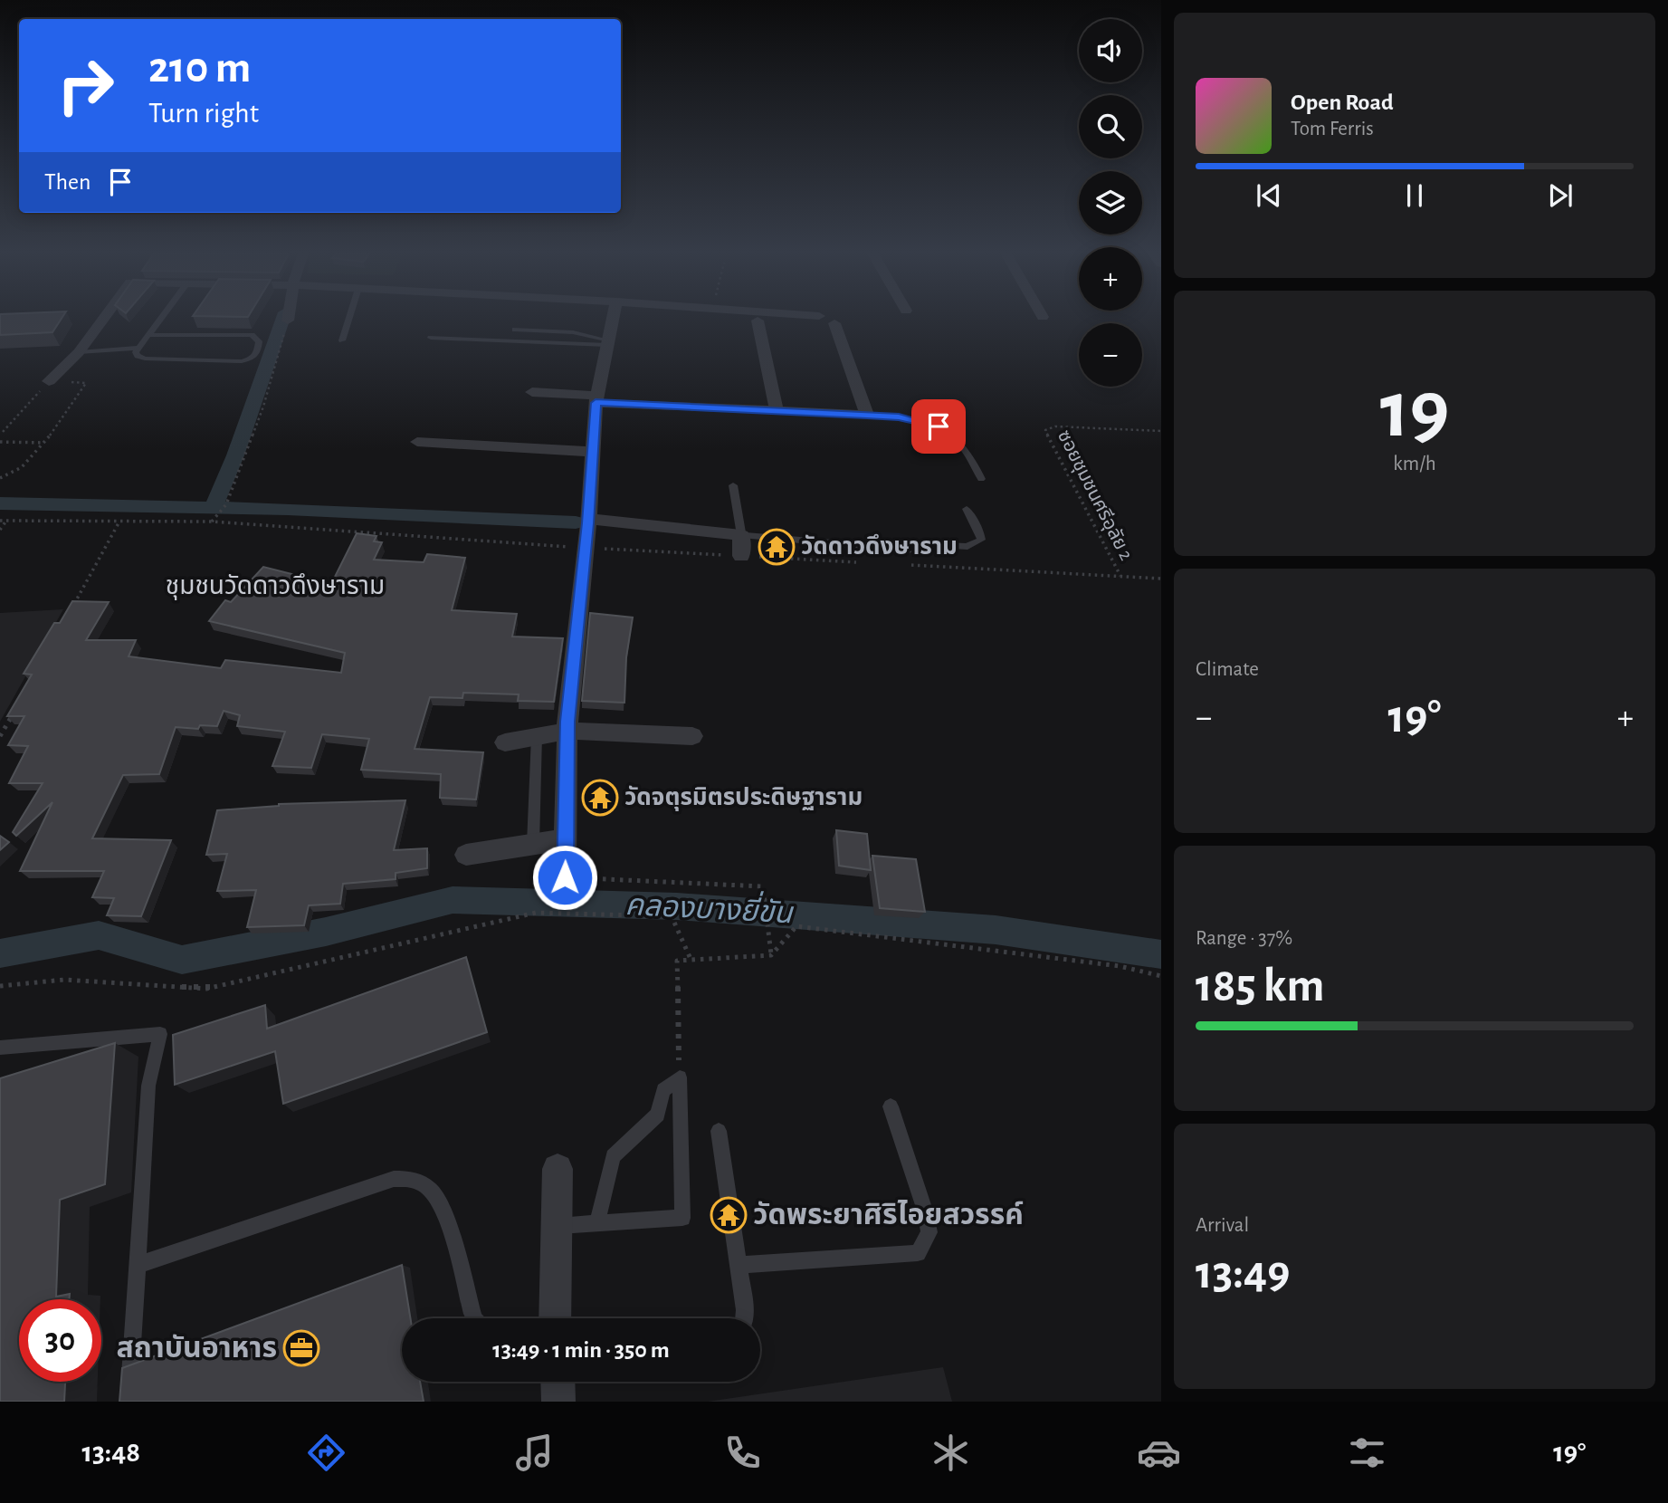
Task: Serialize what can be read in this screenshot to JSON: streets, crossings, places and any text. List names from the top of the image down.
{
  "streets": {
    "path": ["ซอยชุมชนศรีอุลัย 2"]
  },
  "districts": ["ชุมชนวัดดาวดึงษาราม"],
  "water": ["คลองบางยี่ขัน"],
  "places": {
    "temple": ["วัดดาวดึงษาราม", "วัดจตุรมิตรประดิษฐาราม", "วัดพระยาศิริไอยสวรรค์"],
    "office": ["สถาบันอาหาร"]
  },
  "page": {
    "map_buttons": ["+", "−"],
    "turn": ["210 m", "Turn right"],
    "song": ["Open Road", "Tom Ferris"],
    "then": "Then",
    "tile": [
      ["19", "km/h"],
      "Climate",
      ["Range · 37%", "185 km"],
      ["Arrival", "13:49"]
    ],
    "heat": ["−", "19°", "+"],
    "limit": "30",
    "trip": "13:49 · 1 min · 350 m",
    "tabs": ["13:48", "19°"]
  }
}
